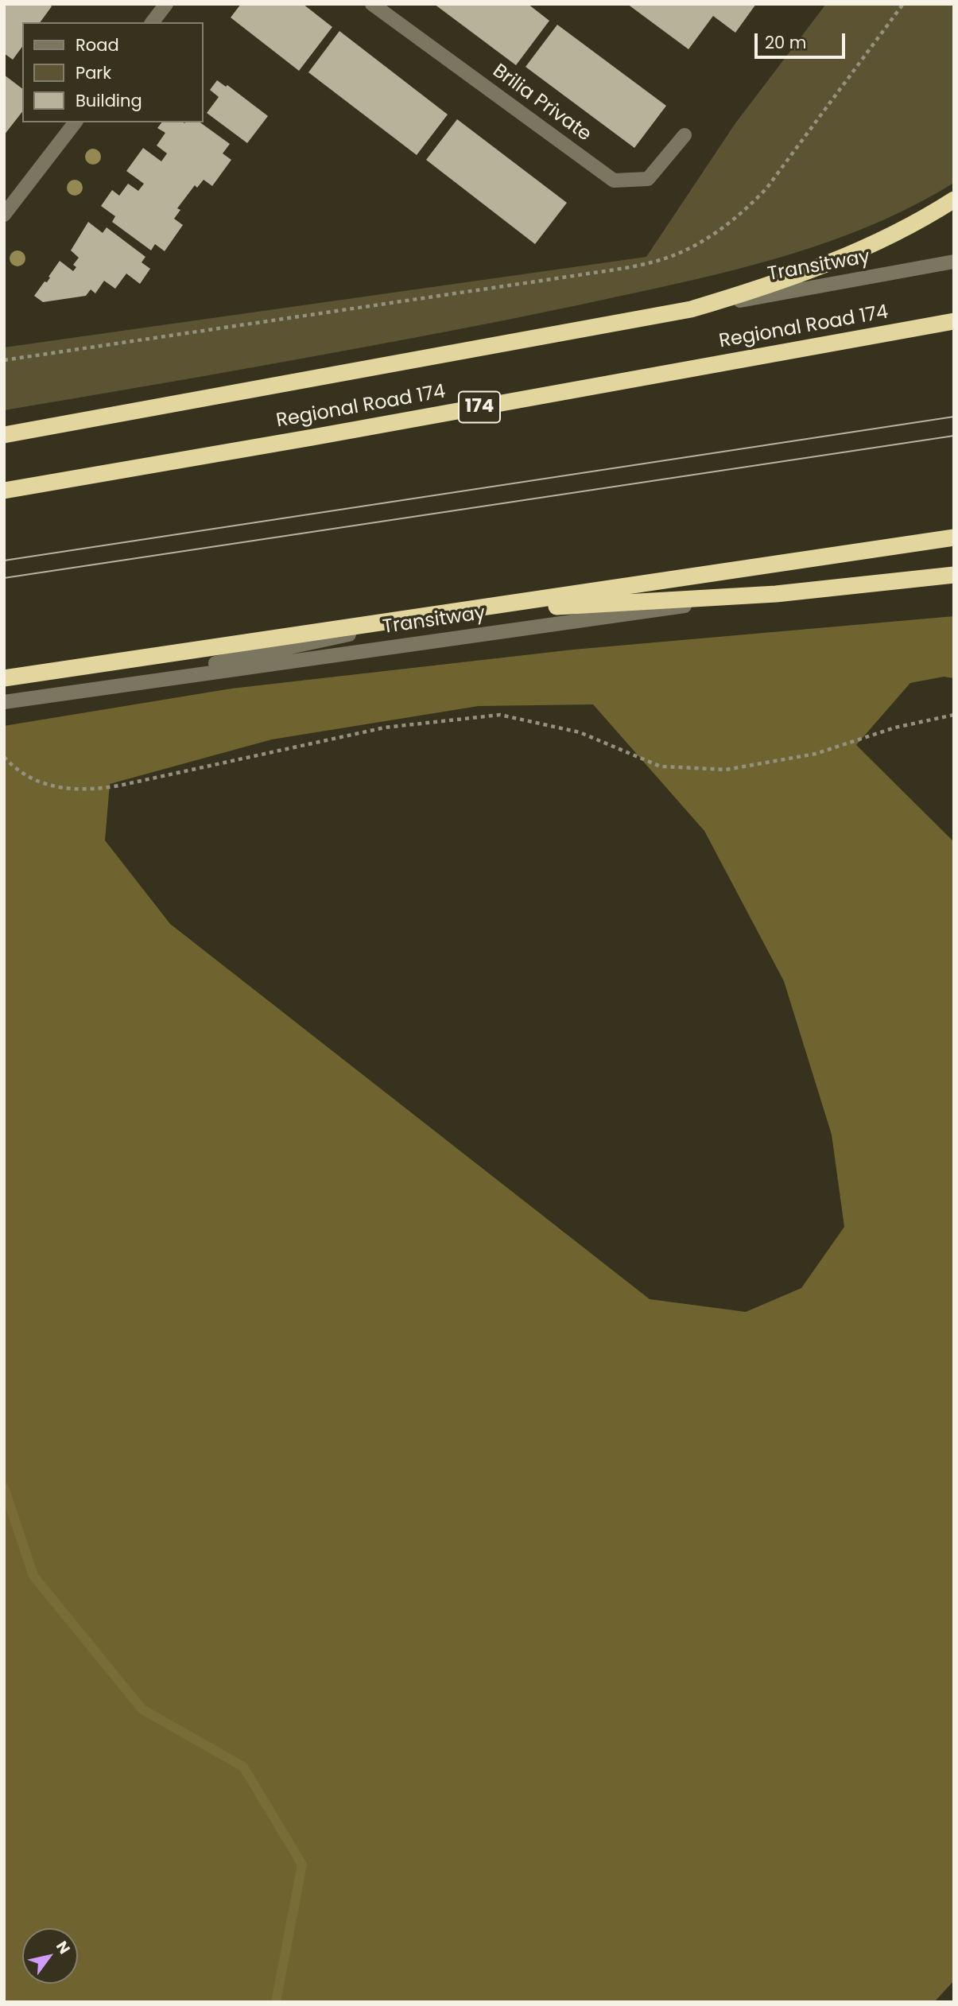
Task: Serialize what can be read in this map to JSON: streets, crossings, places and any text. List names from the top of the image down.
{
  "streets": {
    "highway": ["Regional Road 174", "174"],
    "street": ["Brilia Private", "Transitway"]
  },
  "legend": ["Road", "Park", "Building"],
  "scale_bar": "20 m",
  "north": "top right"
}
